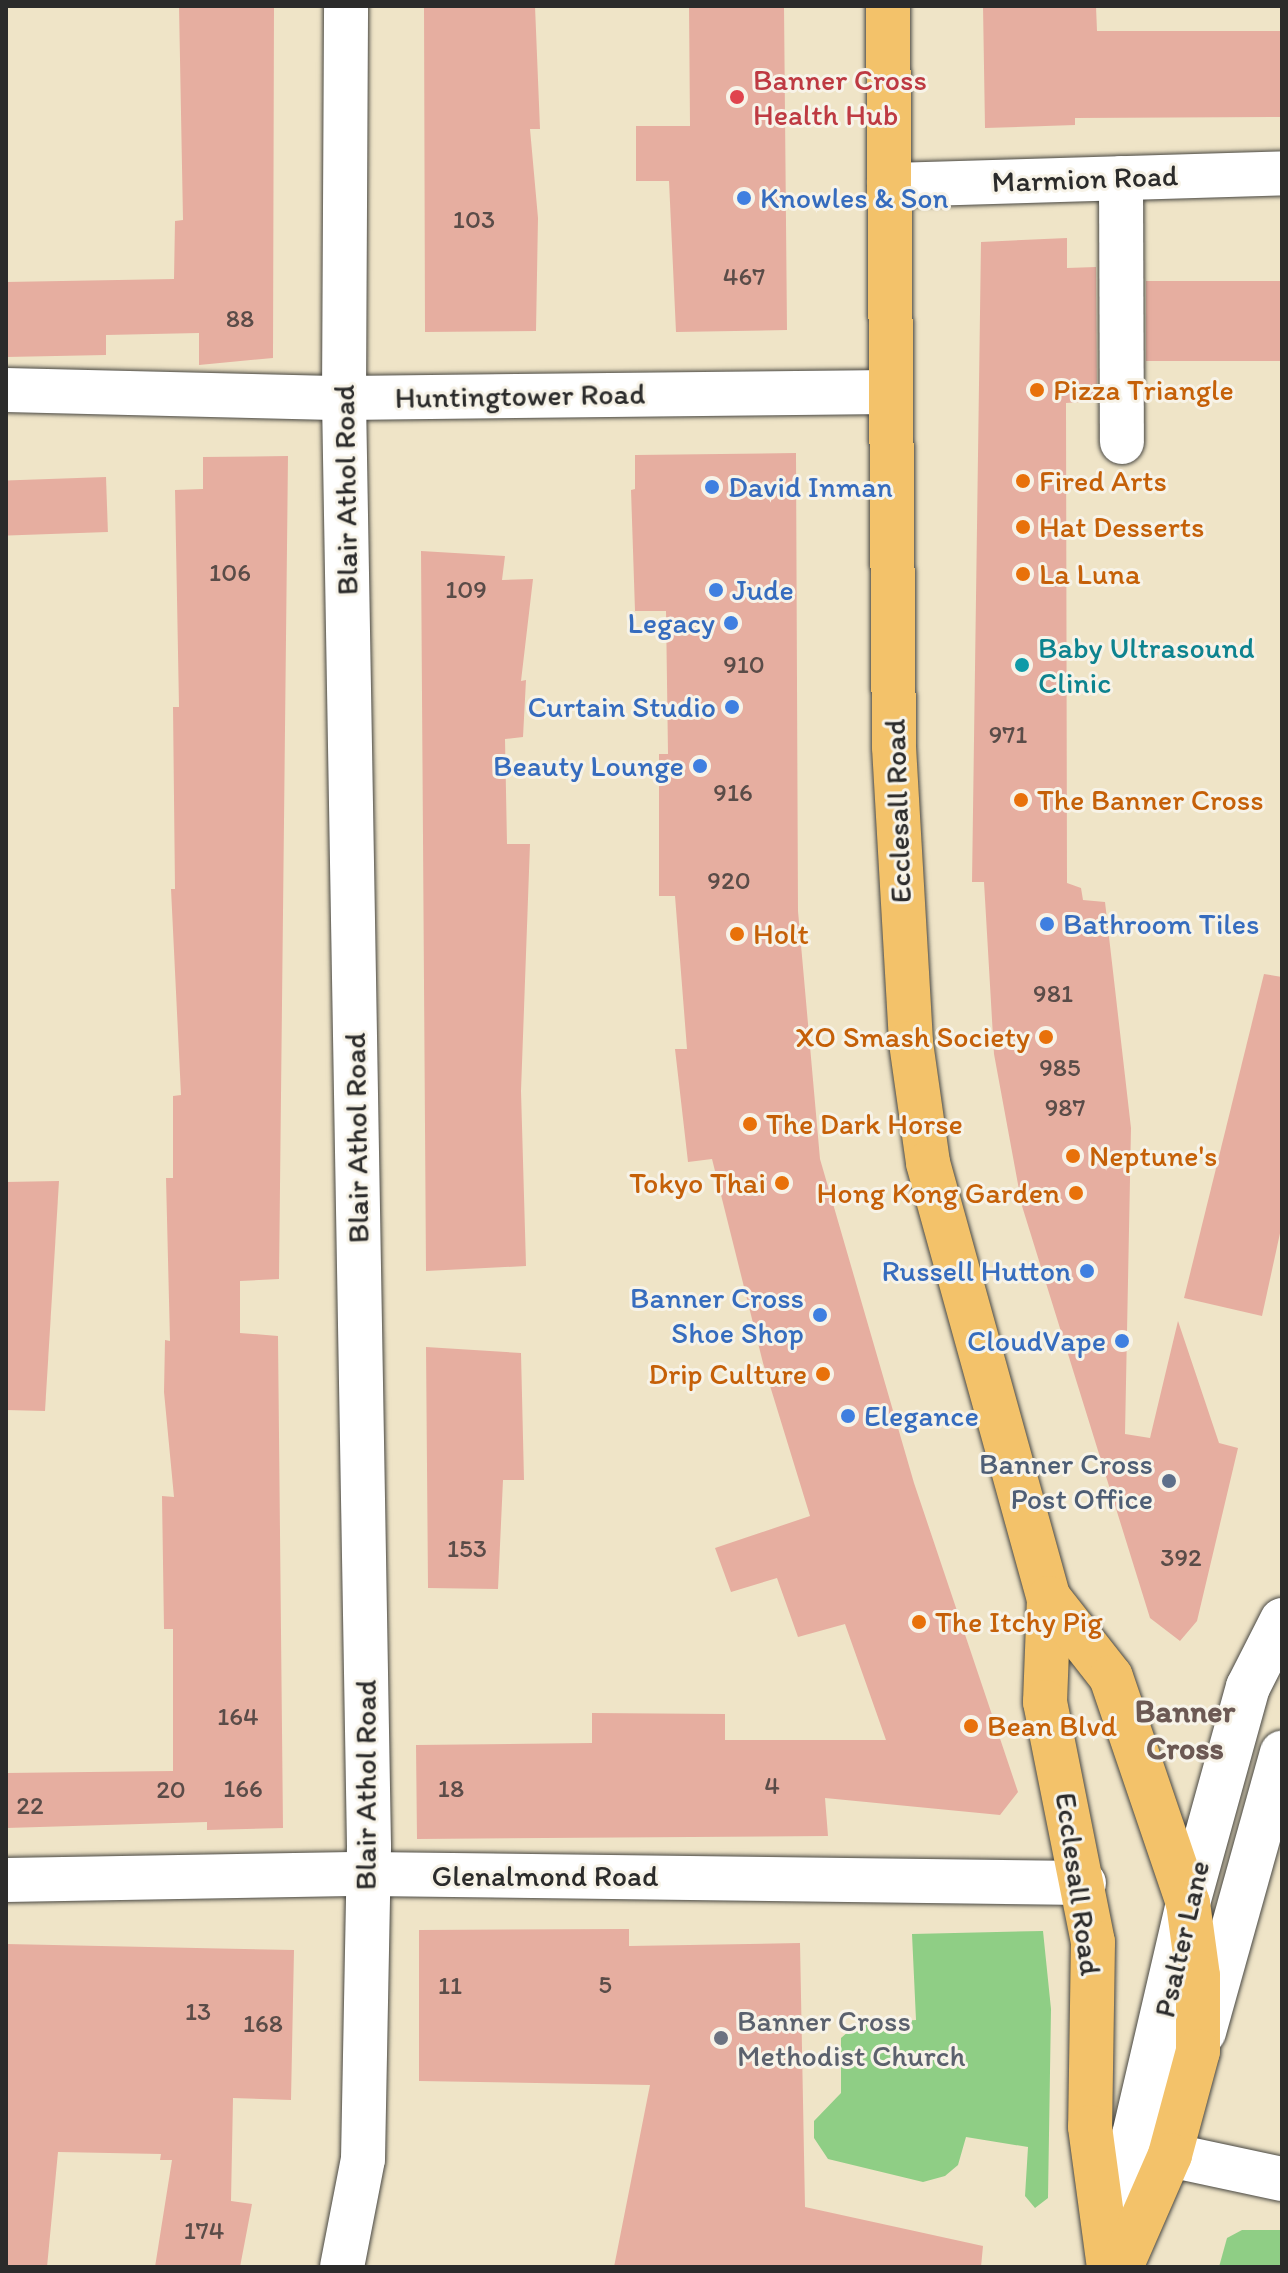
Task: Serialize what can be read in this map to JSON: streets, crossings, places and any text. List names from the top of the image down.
{
  "streets": {
    "main road": ["Ecclesall Road"],
    "street": [
      "Marmion Road",
      "Huntingtower Road",
      "Blair Athol Road",
      "Glenalmond Road",
      "Psalter Lane"
    ]
  },
  "crossings": [
    ["Marmion Road", "Ecclesall Road"],
    ["Huntingtower Road", "Blair Athol Road"],
    ["Huntingtower Road", "Ecclesall Road"],
    ["Blair Athol Road", "Glenalmond Road"],
    ["Ecclesall Road", "Glenalmond Road"],
    ["Ecclesall Road", "Psalter Lane"]
  ],
  "districts": ["Banner Cross"],
  "places": [
    "Banner Cross Health Hub",
    "Knowles & Son",
    "Pizza Triangle",
    "Fired Arts",
    "David Inman",
    "Hat Desserts",
    "La Luna",
    "Jude",
    "Legacy",
    "Baby Ultrasound Clinic",
    "Curtain Studio",
    "Beauty Lounge",
    "The Banner Cross",
    "Bathroom Tiles",
    "Holt",
    "XO Smash Society",
    "The Dark Horse",
    "Neptune's",
    "Tokyo Thai",
    "Hong Kong Garden",
    "Russell Hutton",
    "Banner Cross Shoe Shop",
    "CloudVape",
    "Drip Culture",
    "Elegance",
    "Banner Cross Post Office",
    "The Itchy Pig",
    "Bean Blvd",
    "Banner Cross Methodist Church"
  ],
  "house_numbers": [
    "103",
    "467",
    "88",
    "106",
    "109",
    "910",
    "971",
    "916",
    "920",
    "981",
    "985",
    "987",
    "153",
    "392",
    "164",
    "4",
    "166",
    "18",
    "20",
    "22",
    "5",
    "11",
    "13",
    "168",
    "174"
  ]
}
